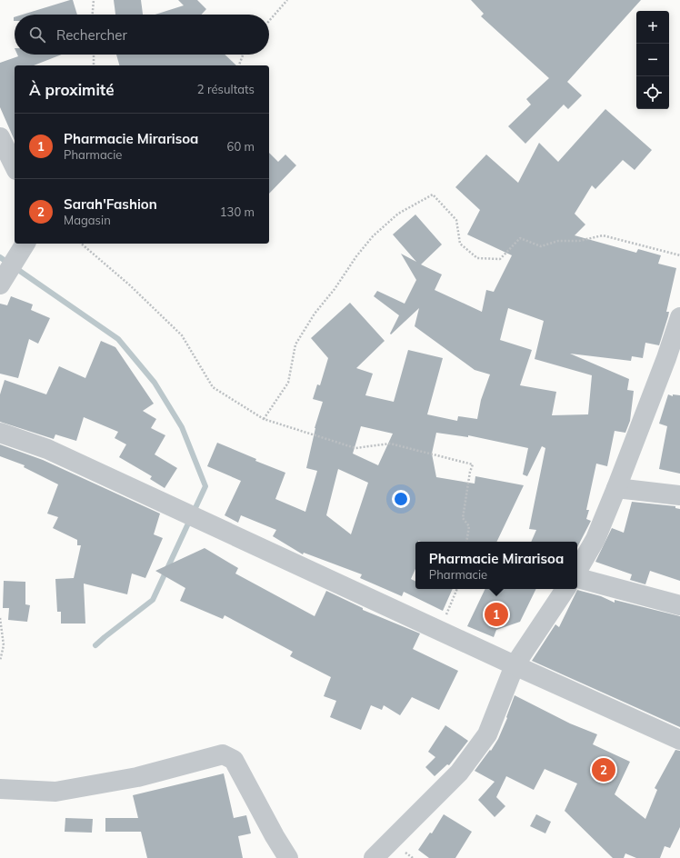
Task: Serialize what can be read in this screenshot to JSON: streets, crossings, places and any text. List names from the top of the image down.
{
  "page": {
    "map_buttons": ["+", "−"],
    "search": "Rechercher",
    "heading": ["À proximité", "2 résultats"],
    "list": [
      {
        "mark": "1",
        "name": "Pharmacie Mirarisoa",
        "note": "Pharmacie",
        "value": "60 m"
      },
      {
        "mark": "2",
        "name": "Sarah'Fashion",
        "note": "Magasin",
        "value": "130 m"
      }
    ],
    "popup": ["Pharmacie Mirarisoa", "Pharmacie"],
    "pins": ["1", "2"]
  }
}
